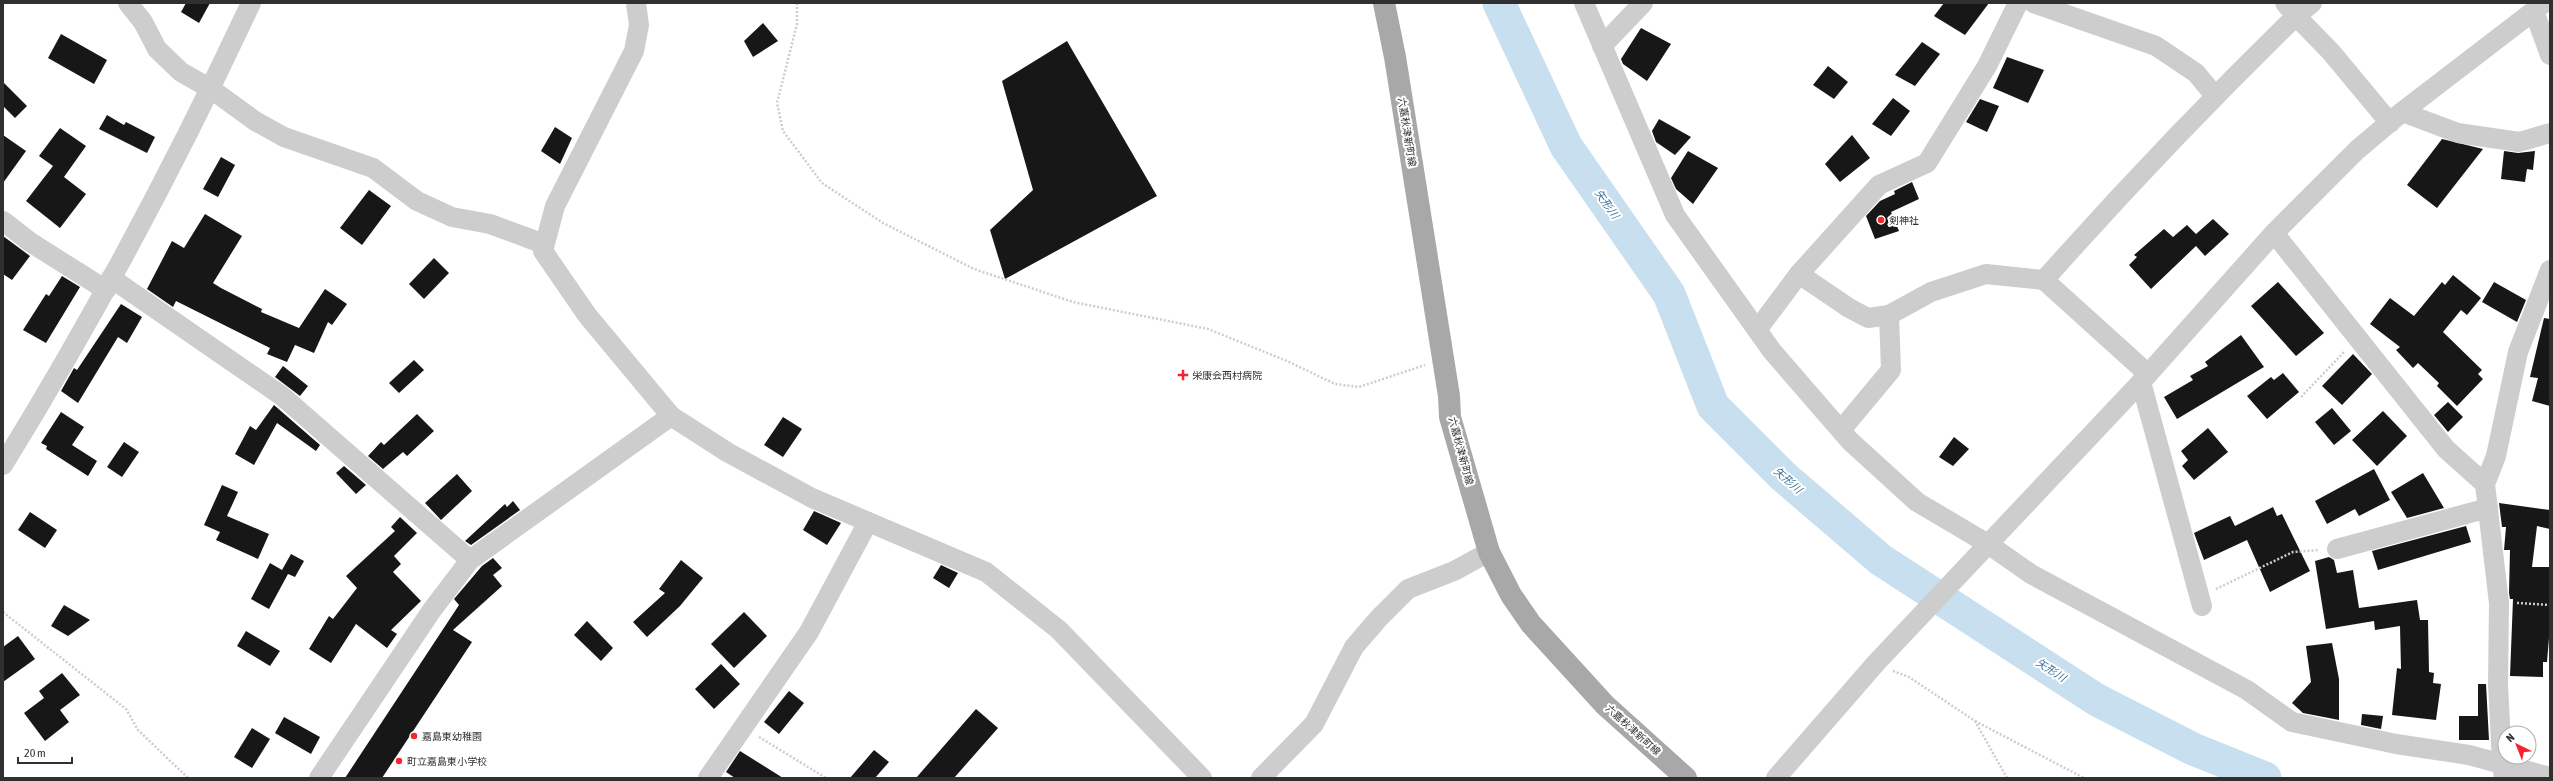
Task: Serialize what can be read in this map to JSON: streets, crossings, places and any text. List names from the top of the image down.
{
  "streets": {
    "main road": ["六嘉秋津新町線"]
  },
  "water": ["矢形川"],
  "places": {
    "other": ["剣神社", "嘉島東幼稚園", "町立嘉島東小学校"],
    "health": ["栄康会西村病院"]
  },
  "scale_bar": "20 m",
  "north": "top left"
}
